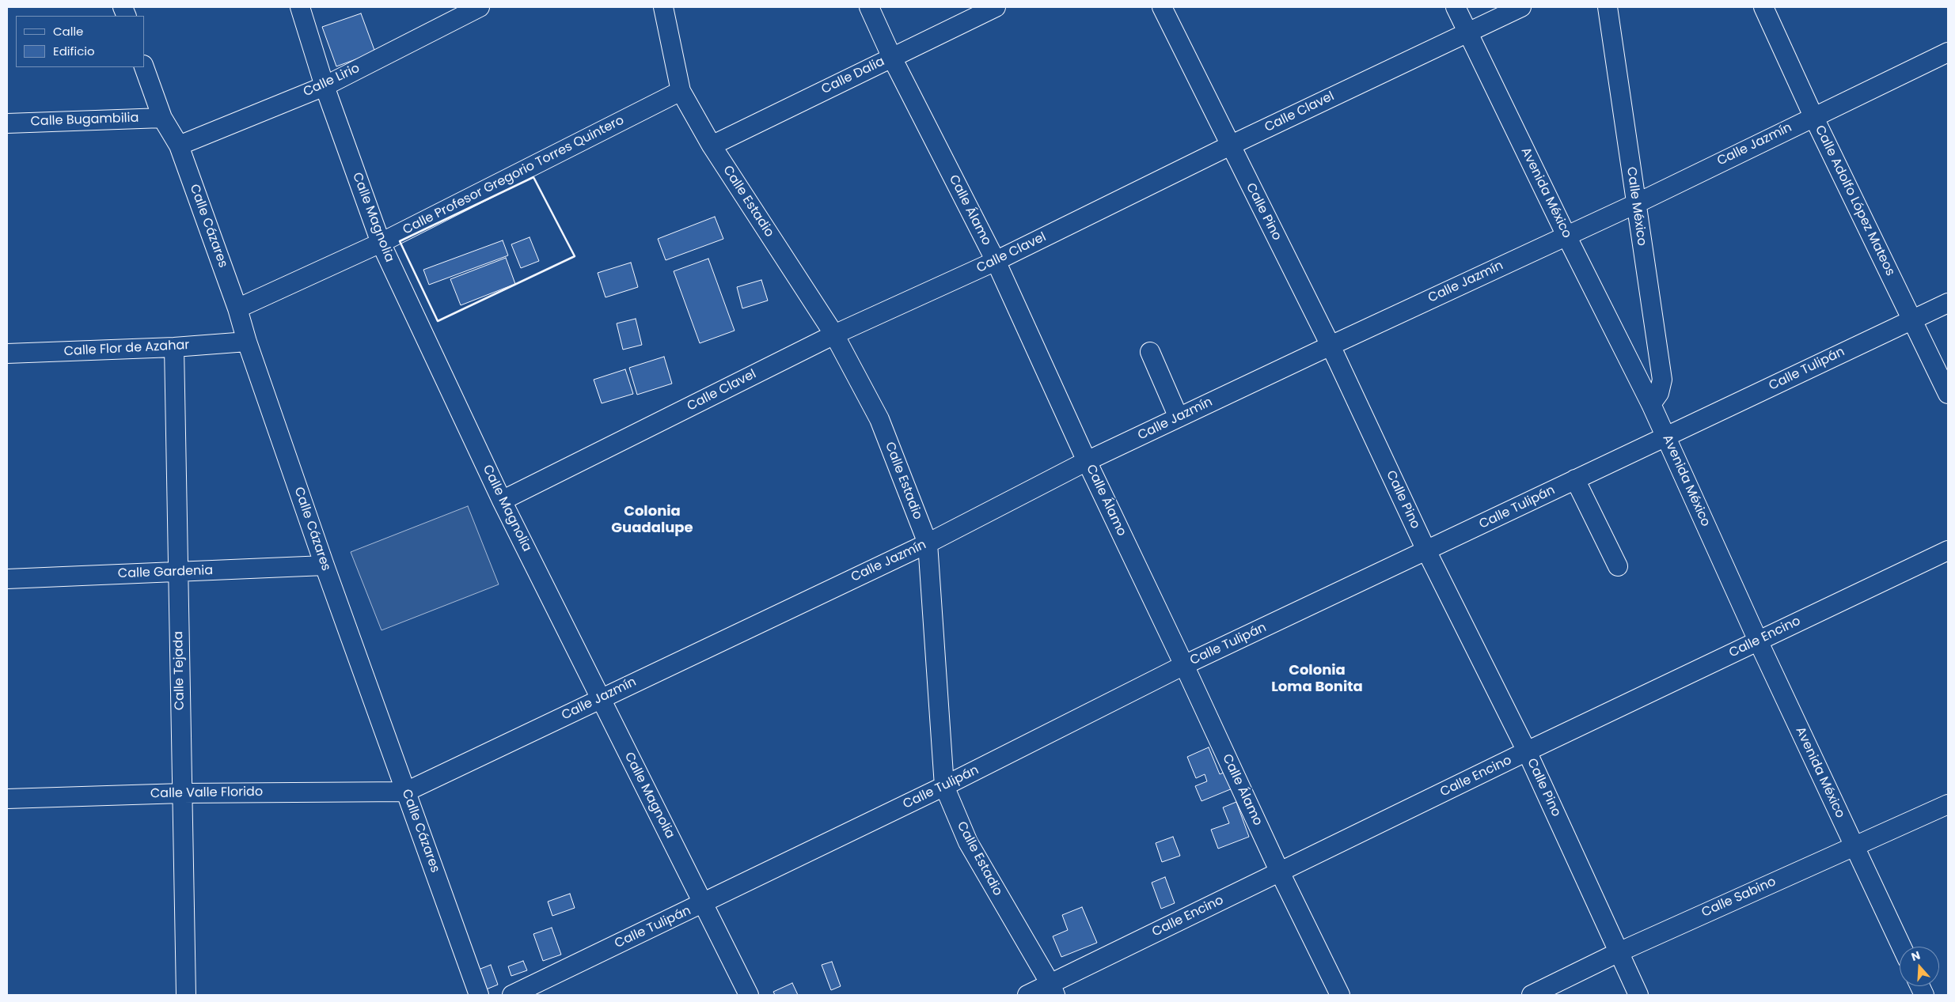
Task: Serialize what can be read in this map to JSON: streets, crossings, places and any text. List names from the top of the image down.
{
  "streets": {
    "street": [
      "Calle Dalia",
      "Calle Lirio",
      "Calle Clavel",
      "Calle Bugambilia",
      "Calle Jazmín",
      "Calle Profesor Gregorio Torres Quintero",
      "Avenida México",
      "Calle Adolfo López Mateos",
      "Calle Estadio",
      "Calle México",
      "Calle Álamo",
      "Calle Pino",
      "Calle Magnolia",
      "Calle Cázares",
      "Calle Flor de Azahar",
      "Calle Tulipán",
      "Calle Gardenia",
      "Calle Encino",
      "Calle Tejada",
      "Calle Valle Florido",
      "Calle Sabino"
    ]
  },
  "crossings": [
    ["Calle Dalia", "Calle Estadio"],
    ["Calle Dalia", "Calle Álamo"],
    ["Calle Lirio", "Calle Magnolia"],
    ["Calle Lirio", "Calle Cázares"],
    ["Calle Clavel", "Avenida México"],
    ["Calle Clavel", "Calle Estadio"],
    ["Calle Clavel", "Calle Álamo"],
    ["Calle Clavel", "Calle Pino"],
    ["Calle Clavel", "Calle Magnolia"],
    ["Calle Bugambilia", "Calle Cázares"],
    ["Calle Jazmín", "Avenida México"],
    ["Calle Jazmín", "Calle Adolfo López Mateos"],
    ["Calle Jazmín", "Calle Estadio"],
    ["Calle Jazmín", "Calle México"],
    ["Calle Jazmín", "Calle Álamo"],
    ["Calle Jazmín", "Calle Pino"],
    ["Calle Jazmín", "Calle Magnolia"],
    ["Calle Jazmín", "Calle Cázares"],
    ["Calle Jazmín", "Calle Valle Florido"],
    ["Calle Profesor Gregorio Torres Quintero", "Calle Estadio"],
    ["Calle Profesor Gregorio Torres Quintero", "Calle Magnolia"],
    ["Calle Profesor Gregorio Torres Quintero", "Calle Cázares"],
    ["Avenida México", "Calle México"],
    ["Avenida México", "Calle Tulipán"],
    ["Avenida México", "Calle Encino"],
    ["Avenida México", "Calle Sabino"],
    ["Calle Adolfo López Mateos", "Calle Tulipán"],
    ["Calle Estadio", "Calle Tulipán"],
    ["Calle Estadio", "Calle Encino"],
    ["Calle Álamo", "Calle Tulipán"],
    ["Calle Álamo", "Calle Encino"],
    ["Calle Pino", "Calle Tulipán"],
    ["Calle Pino", "Calle Encino"],
    ["Calle Pino", "Calle Sabino"],
    ["Calle Magnolia", "Calle Tulipán"],
    ["Calle Cázares", "Calle Flor de Azahar"],
    ["Calle Cázares", "Calle Gardenia"],
    ["Calle Cázares", "Calle Valle Florido"],
    ["Calle Flor de Azahar", "Calle Tejada"],
    ["Calle Gardenia", "Calle Tejada"],
    ["Calle Tejada", "Calle Valle Florido"]
  ],
  "districts": ["Colonia Guadalupe", "Colonia Loma Bonita"],
  "legend": ["Calle", "Edificio"],
  "north": "top"
}
